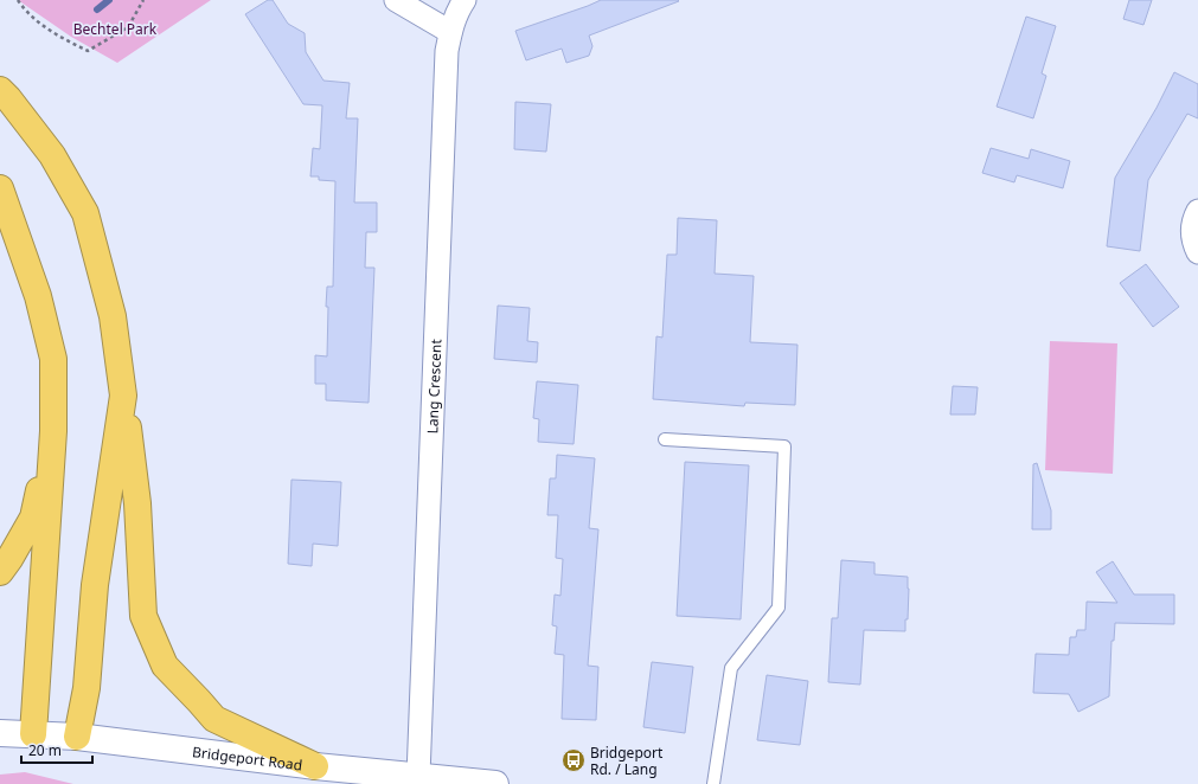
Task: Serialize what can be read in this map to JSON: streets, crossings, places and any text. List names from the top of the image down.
{
  "streets": {
    "main road": ["Bridgeport Road"],
    "street": ["Lang Crescent"]
  },
  "crossings": [
    ["Lang Crescent", "Bridgeport Road"]
  ],
  "parks": ["Bechtel Park"],
  "places": {
    "bus stop": ["Bridgeport Rd. / Lang"]
  },
  "scale_bar": "20 m"
}
